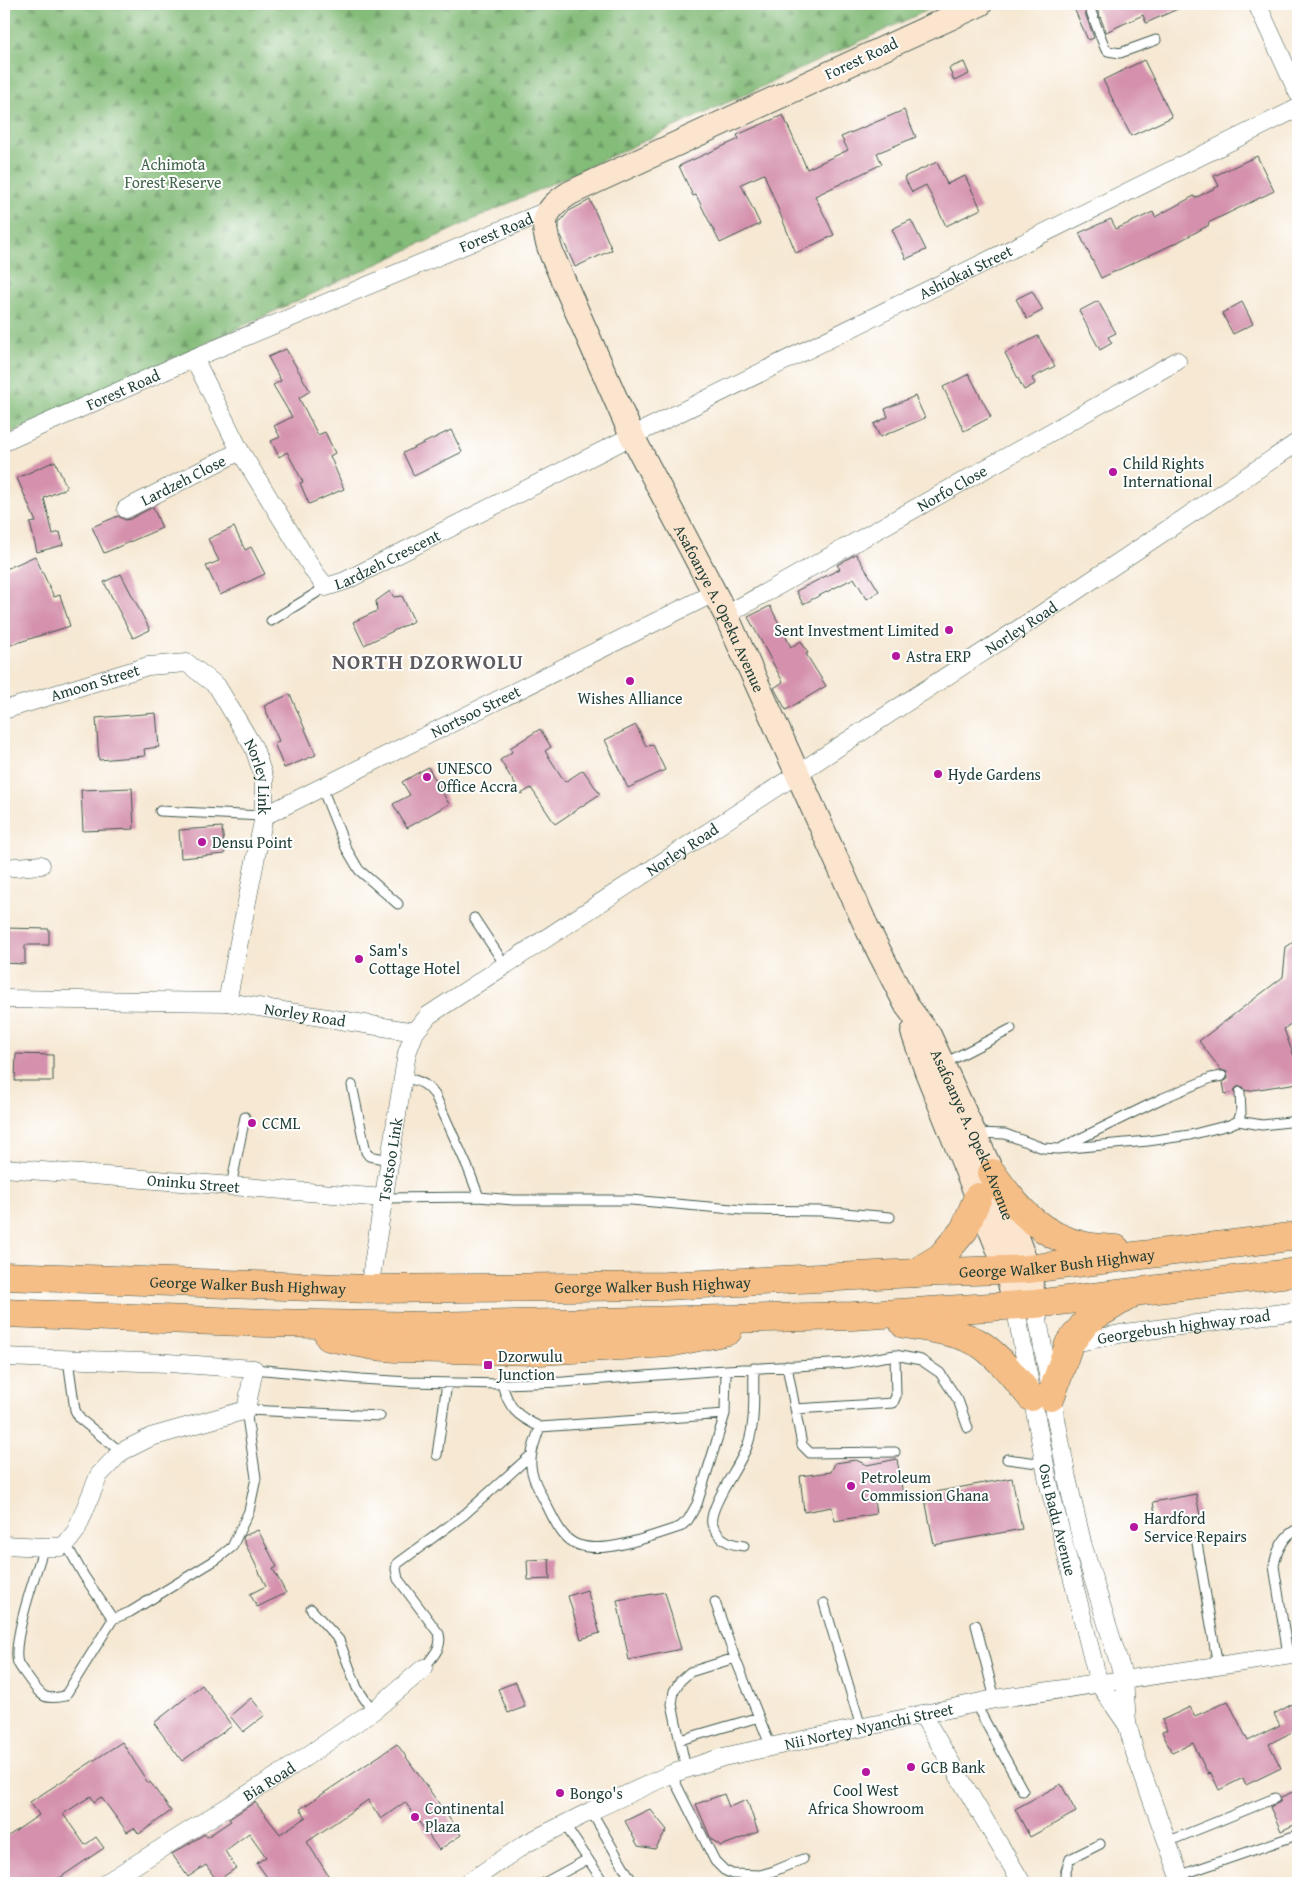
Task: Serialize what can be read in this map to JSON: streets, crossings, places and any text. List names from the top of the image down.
{
  "streets": {
    "highway": ["George Walker Bush Highway"],
    "main road": ["Forest Road", "Asafoanye A. Opeku Avenue"],
    "street": [
      "Ashiokai Street",
      "Lardzeh Close",
      "Norfo Close",
      "Lardzeh Crescent",
      "Norley Road",
      "Amoon Street",
      "Nortsoo Street",
      "Norley Link",
      "Tsotsoo Link",
      "Oninku Street",
      "Georgebush highway road",
      "Osu Badu Avenue",
      "Nii Nortey Nyanchi Street",
      "Bia Road"
    ]
  },
  "crossings": [
    ["Forest Road", "Lardzeh Crescent"],
    ["Forest Road", "Asafoanye A. Opeku Avenue"],
    ["Ashiokai Street", "Lardzeh Crescent"],
    ["Ashiokai Street", "Asafoanye A. Opeku Avenue"],
    ["Lardzeh Close", "Lardzeh Crescent"],
    ["Norfo Close", "Asafoanye A. Opeku Avenue"],
    ["Lardzeh Crescent", "Asafoanye A. Opeku Avenue"],
    ["Asafoanye A. Opeku Avenue", "Norley Road"],
    ["Asafoanye A. Opeku Avenue", "Nortsoo Street"],
    ["Asafoanye A. Opeku Avenue", "George Walker Bush Highway"],
    ["Norley Road", "Norley Link"],
    ["Norley Road", "Tsotsoo Link"],
    ["Amoon Street", "Norley Link"],
    ["Nortsoo Street", "Norley Link"],
    ["Tsotsoo Link", "Oninku Street"],
    ["Tsotsoo Link", "George Walker Bush Highway"],
    ["Osu Badu Avenue", "Nii Nortey Nyanchi Street"]
  ],
  "districts": ["NORTH DZORWOLU"],
  "parks": ["Achimota Forest Reserve"],
  "places": {
    "other": [
      "Child Rights International",
      "Sent Investment Limited",
      "Astra ERP",
      "Wishes Alliance",
      "Hyde Gardens",
      "UNESCO Office Accra",
      "Densu Point",
      "Sam's Cottage Hotel",
      "CCML",
      "Petroleum Commission Ghana",
      "Hardford Service Repairs",
      "GCB Bank",
      "Cool West Africa Showroom",
      "Bongo's",
      "Continental Plaza"
    ],
    "transit": ["Dzorwulu Junction"]
  }
}
